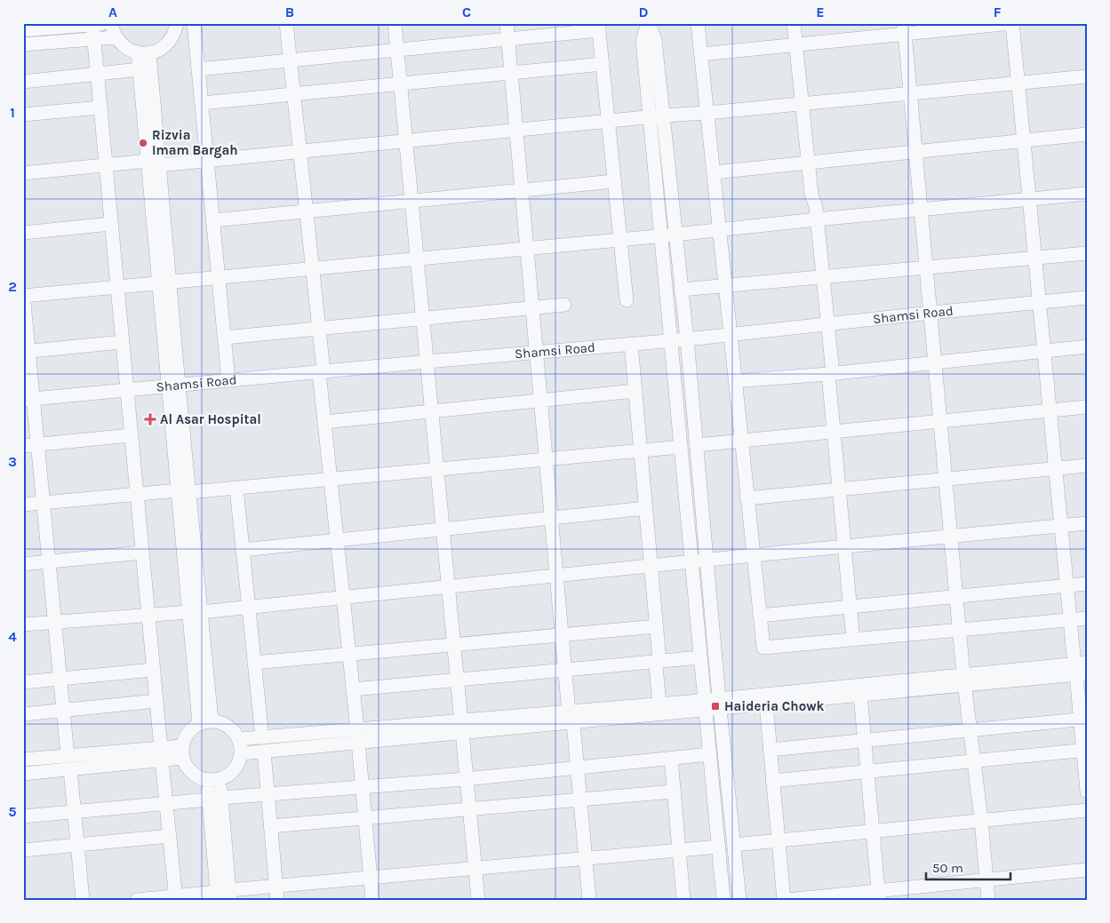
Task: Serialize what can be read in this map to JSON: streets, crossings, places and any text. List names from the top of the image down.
{
  "streets": {
    "street": ["Shamsi Road"]
  },
  "places": {
    "other": ["Rizvia Imam Bargah"],
    "health": ["Al Asar Hospital"],
    "transit": ["Haideria Chowk"]
  },
  "scale_bar": "50 m",
  "grid": {
    "columns": [
      "A",
      "B",
      "C",
      "D",
      "E",
      "F"
    ],
    "rows": [
      "1",
      "2",
      "3",
      "4",
      "5"
    ]
  }
}
